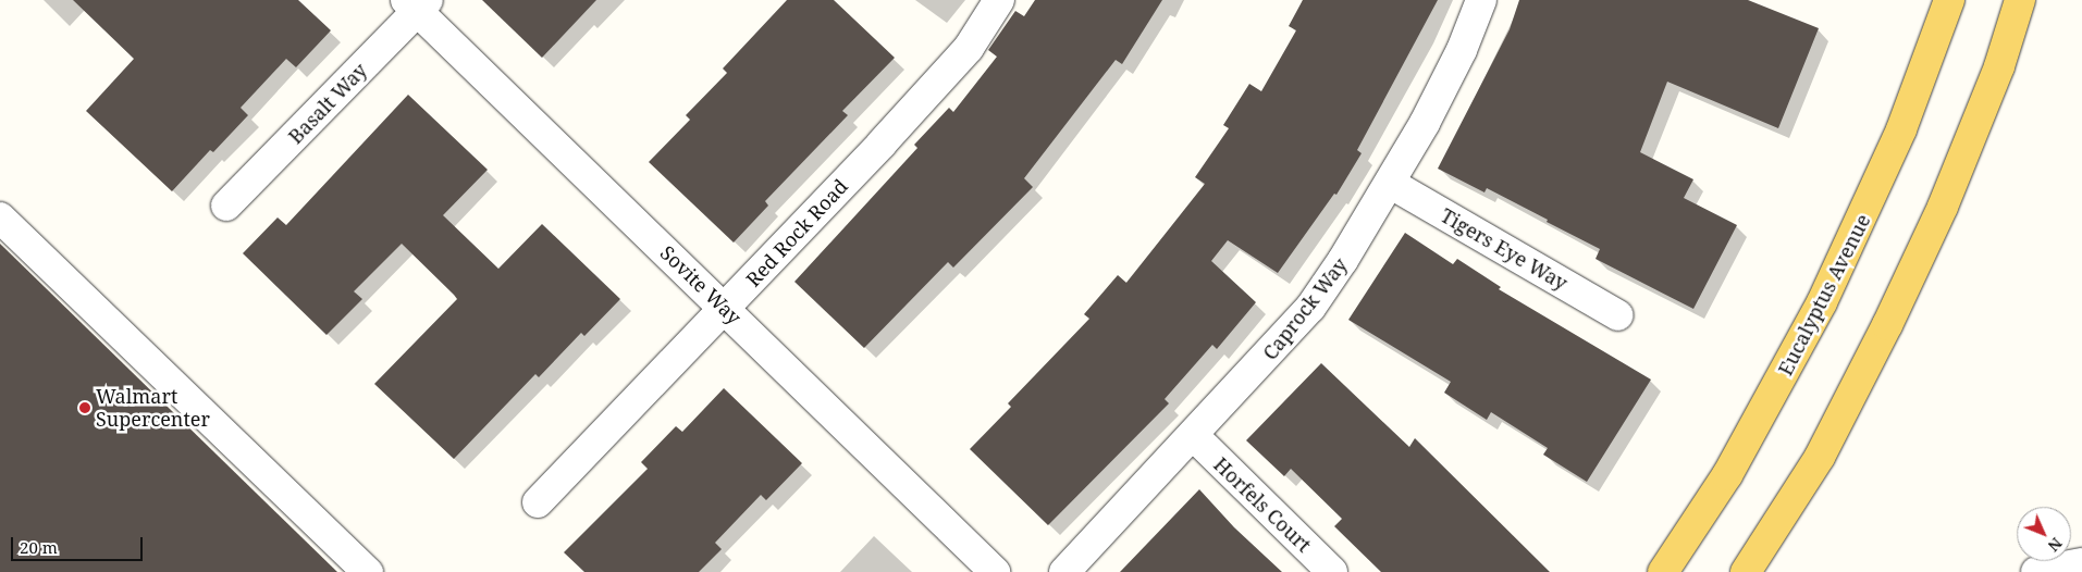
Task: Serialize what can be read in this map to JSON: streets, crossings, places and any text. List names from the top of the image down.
{
  "streets": {
    "main road": ["Eucalyptus Avenue"],
    "street": [
      "Basalt Way",
      "Red Rock Road",
      "Tigers Eye Way",
      "Sovite Way",
      "Caprock Way",
      "Horfels Court"
    ]
  },
  "crossings": [
    ["Basalt Way", "Sovite Way"],
    ["Red Rock Road", "Sovite Way"],
    ["Tigers Eye Way", "Caprock Way"],
    ["Caprock Way", "Horfels Court"]
  ],
  "places": ["Walmart Supercenter"],
  "scale_bar": "20 m",
  "north": "bottom right"
}
